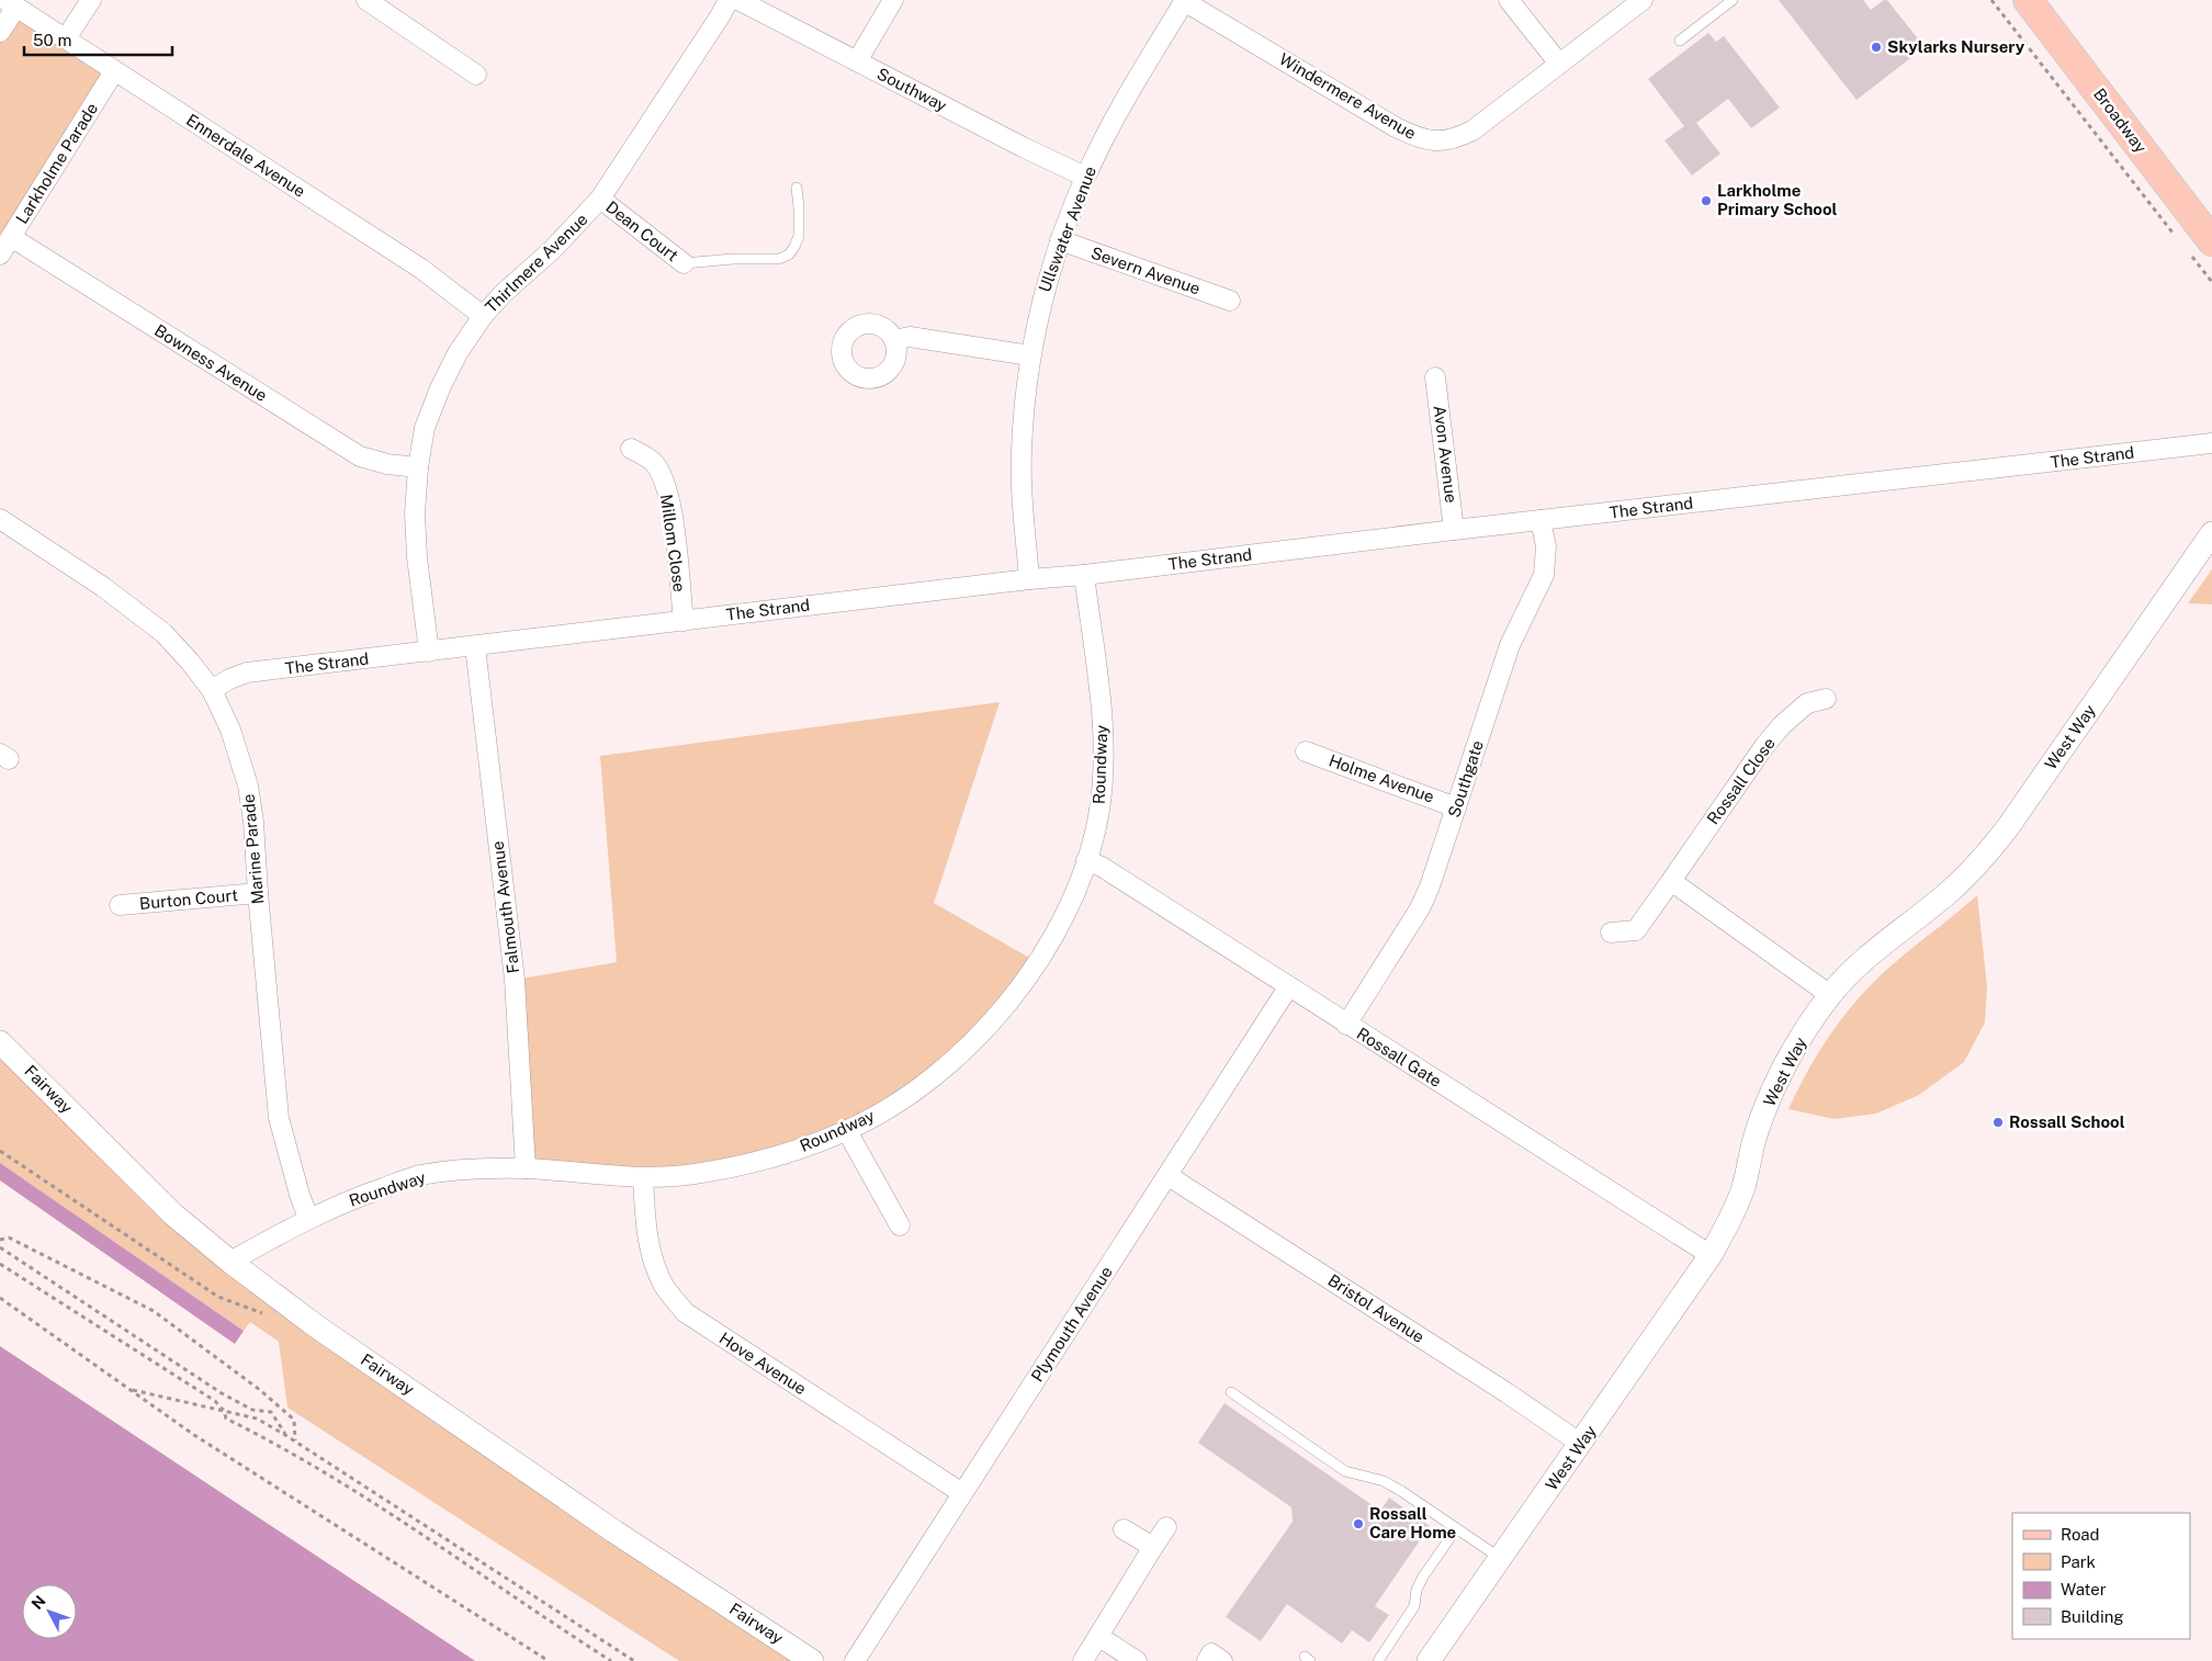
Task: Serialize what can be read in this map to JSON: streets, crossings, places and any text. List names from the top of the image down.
{
  "streets": {
    "main road": ["Broadway"],
    "street": [
      "Southway",
      "Windermere Avenue",
      "Ennerdale Avenue",
      "Larkholme Parade",
      "Ullswater Avenue",
      "Dean Court",
      "Thirlmere Avenue",
      "Severn Avenue",
      "Bowness Avenue",
      "Avon Avenue",
      "The Strand",
      "Millom Close",
      "West Way",
      "Roundway",
      "Holme Avenue",
      "Southgate",
      "Rossall Close",
      "Marine Parade",
      "Burton Court",
      "Falmouth Avenue",
      "Rossall Gate",
      "Fairway",
      "Bristol Avenue",
      "Plymouth Avenue",
      "Hove Avenue"
    ]
  },
  "crossings": [
    ["Southway", "Ullswater Avenue"],
    ["Windermere Avenue", "Ullswater Avenue"],
    ["Ennerdale Avenue", "Larkholme Parade"],
    ["Ennerdale Avenue", "Thirlmere Avenue"],
    ["Larkholme Parade", "Bowness Avenue"],
    ["Ullswater Avenue", "Severn Avenue"],
    ["Ullswater Avenue", "The Strand"],
    ["Dean Court", "Thirlmere Avenue"],
    ["Thirlmere Avenue", "Bowness Avenue"],
    ["Thirlmere Avenue", "The Strand"],
    ["Avon Avenue", "The Strand"],
    ["The Strand", "Millom Close"],
    ["The Strand", "Roundway"],
    ["The Strand", "Southgate"],
    ["The Strand", "Marine Parade"],
    ["The Strand", "Falmouth Avenue"],
    ["West Way", "Rossall Gate"],
    ["West Way", "Bristol Avenue"],
    ["Roundway", "Marine Parade"],
    ["Roundway", "Falmouth Avenue"],
    ["Roundway", "Rossall Gate"],
    ["Roundway", "Fairway"],
    ["Roundway", "Hove Avenue"],
    ["Holme Avenue", "Southgate"],
    ["Southgate", "Rossall Gate"],
    ["Marine Parade", "Burton Court"],
    ["Rossall Gate", "Plymouth Avenue"],
    ["Bristol Avenue", "Plymouth Avenue"],
    ["Plymouth Avenue", "Hove Avenue"]
  ],
  "places": [
    "Skylarks Nursery",
    "Larkholme Primary School",
    "Rossall School",
    "Rossall Care Home"
  ],
  "legend": [
    "Road",
    "Park",
    "Water",
    "Building"
  ],
  "scale_bar": "50 m",
  "north": "top left"
}
